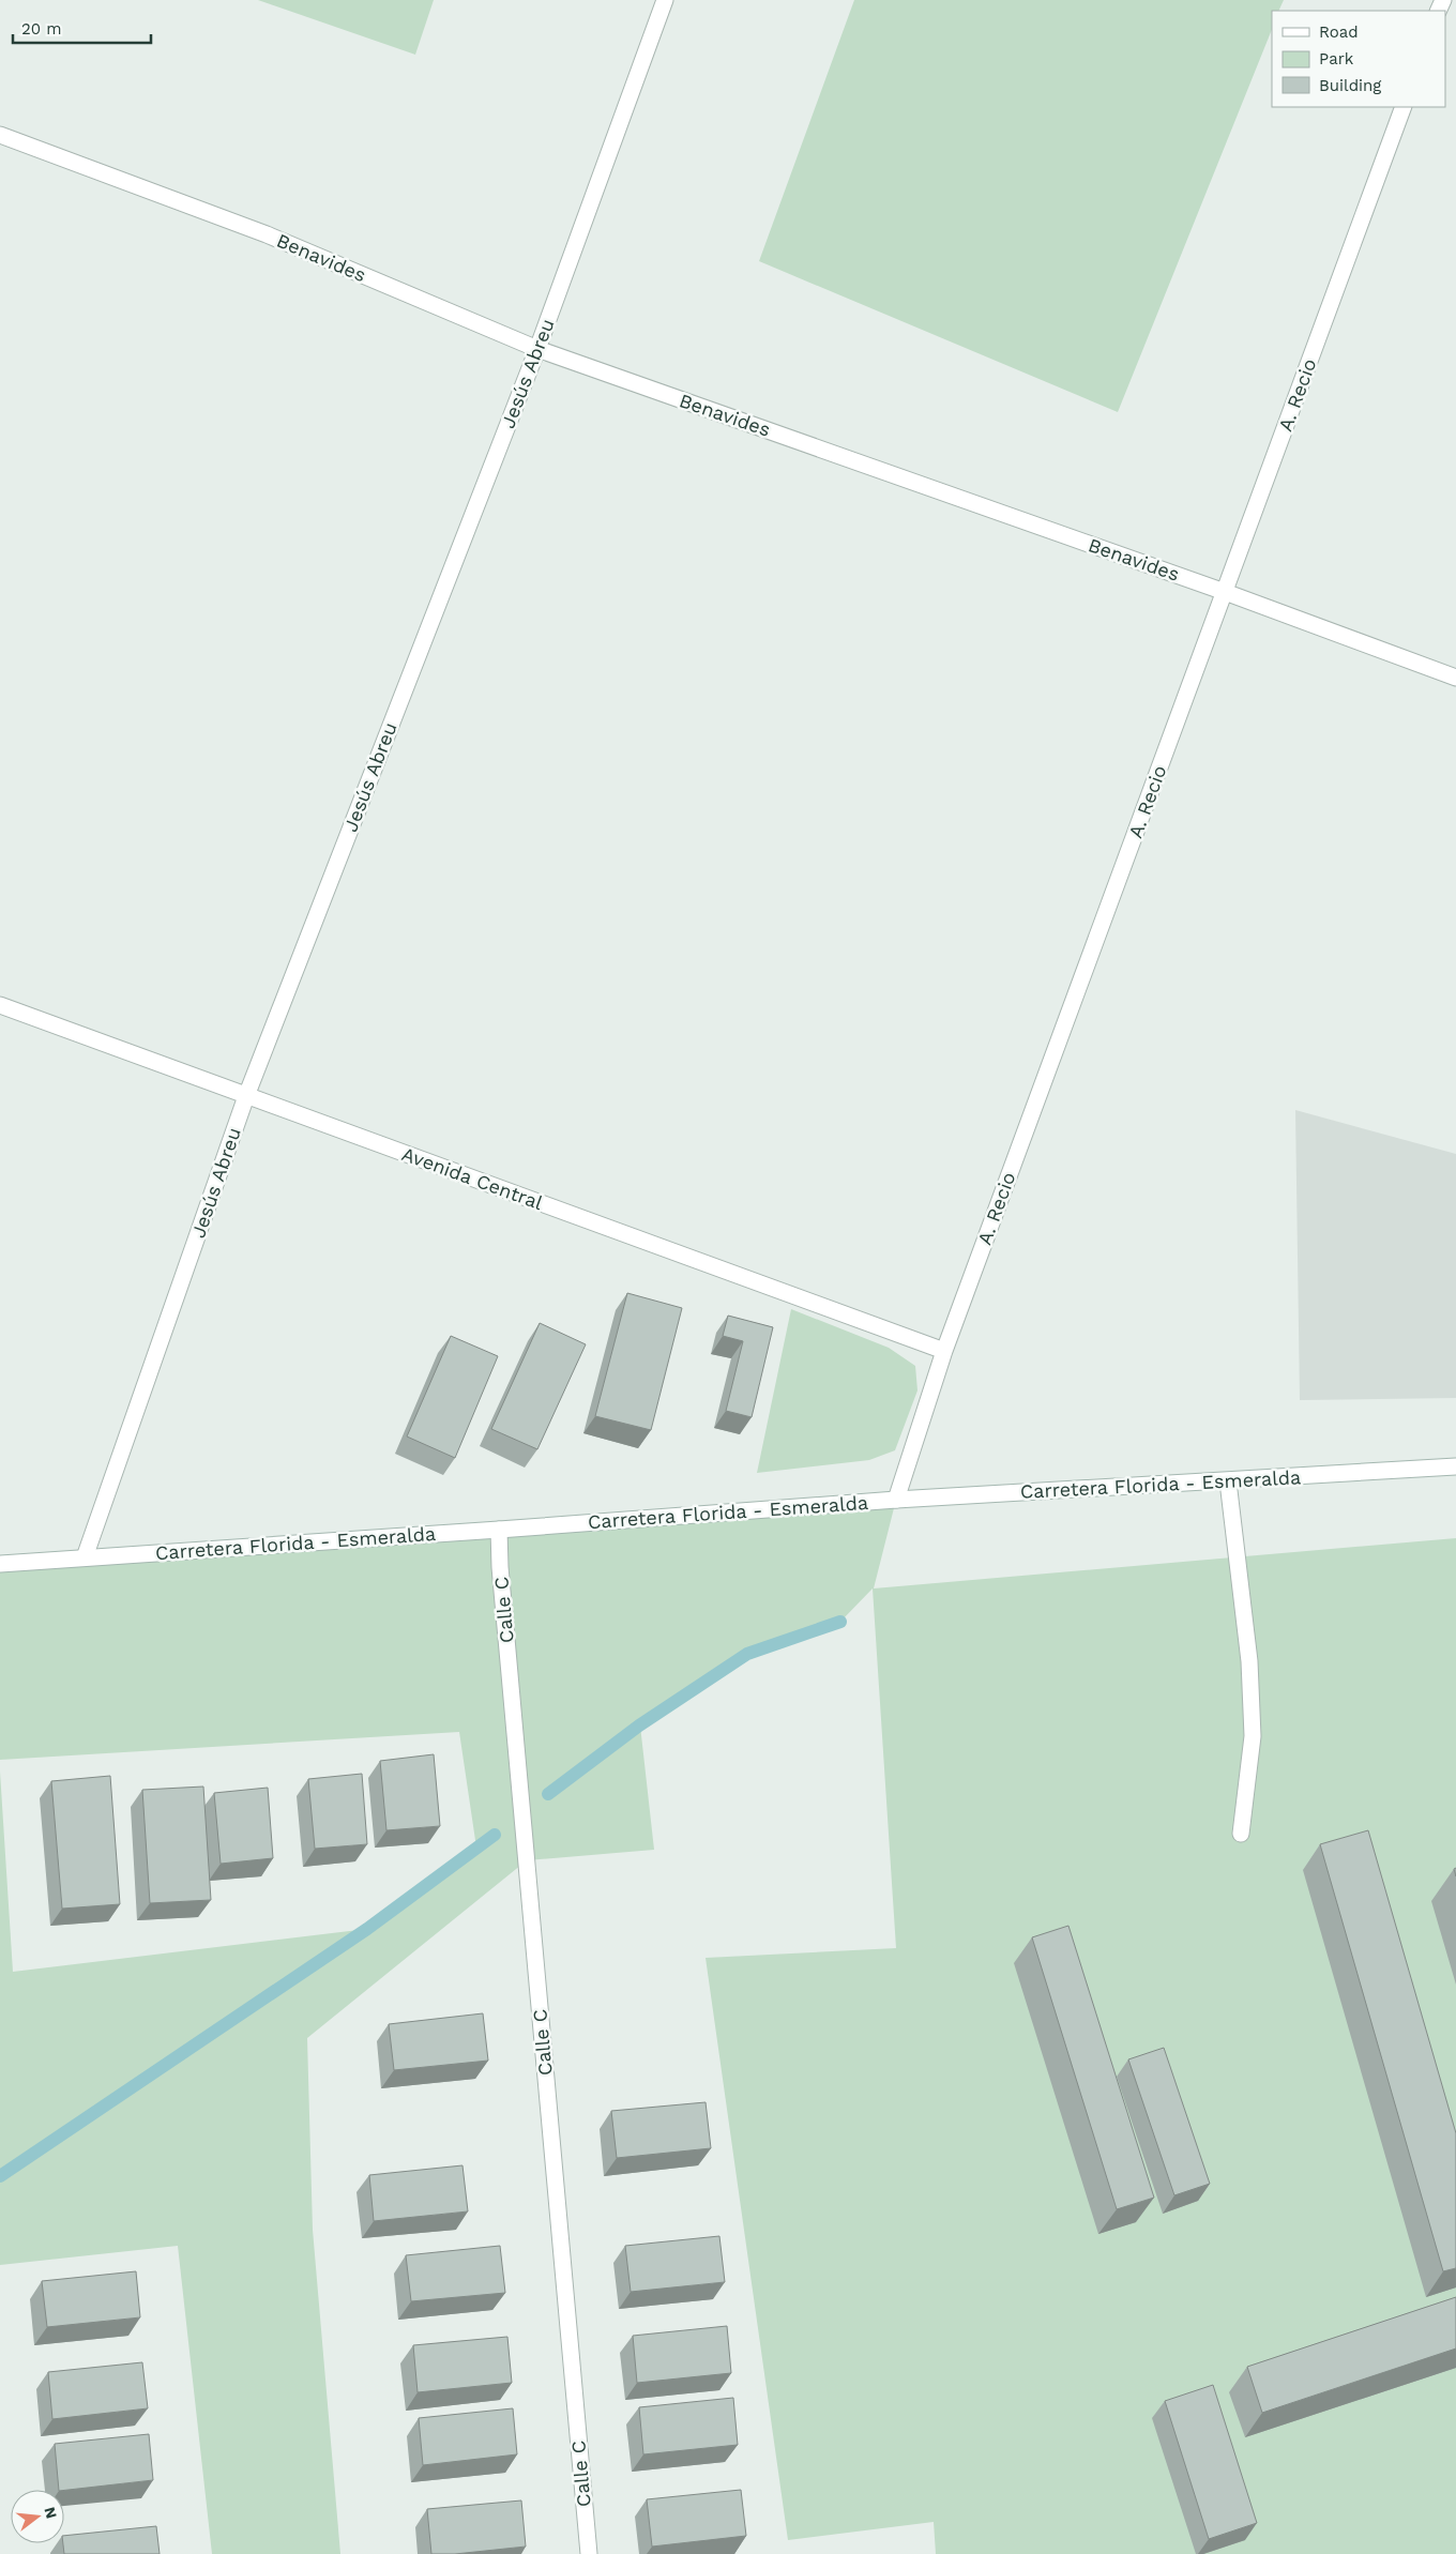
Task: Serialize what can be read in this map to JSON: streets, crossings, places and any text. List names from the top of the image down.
{
  "streets": {
    "street": [
      "Benavides",
      "Jesús Abreu",
      "A. Recio",
      "Avenida Central",
      "Carretera Florida - Esmeralda",
      "Calle C"
    ]
  },
  "crossings": [
    ["Benavides", "Jesús Abreu"],
    ["Benavides", "A. Recio"],
    ["Jesús Abreu", "Avenida Central"],
    ["Jesús Abreu", "Carretera Florida - Esmeralda"],
    ["A. Recio", "Avenida Central"],
    ["A. Recio", "Carretera Florida - Esmeralda"],
    ["Carretera Florida - Esmeralda", "Calle C"]
  ],
  "legend": ["Road", "Park", "Building"],
  "scale_bar": "20 m",
  "north": "right"
}
